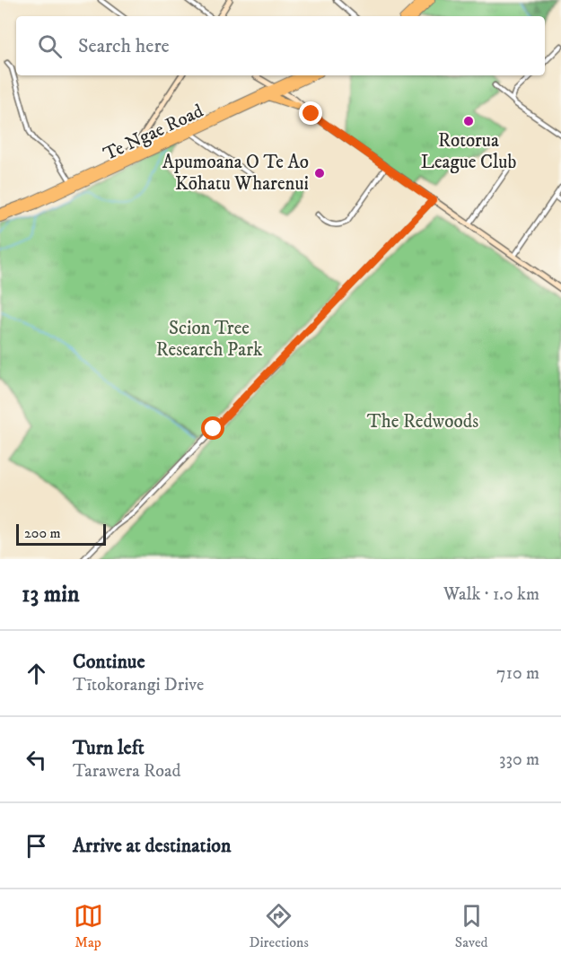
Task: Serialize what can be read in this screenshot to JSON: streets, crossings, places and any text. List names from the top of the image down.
{
  "streets": {
    "highway": ["Te Ngae Road"]
  },
  "parks": ["Scion Tree Research Park", "The Redwoods"],
  "places": ["Rotorua League Club", "Apumoana O Te Ao Kōhatu Wharenui"],
  "scale_bar": "200 m",
  "page": {
    "search": "Search here",
    "scale": "200 m",
    "heading": ["13 min", "Walk · 1.0 km"],
    "list": [
      ["Continue", "Tītokorangi Drive", "710 m"],
      ["Turn left", "Tarawera Road", "330 m"],
      "Arrive at destination"
    ],
    "nav": ["Map", "Directions", "Saved"]
  }
}
